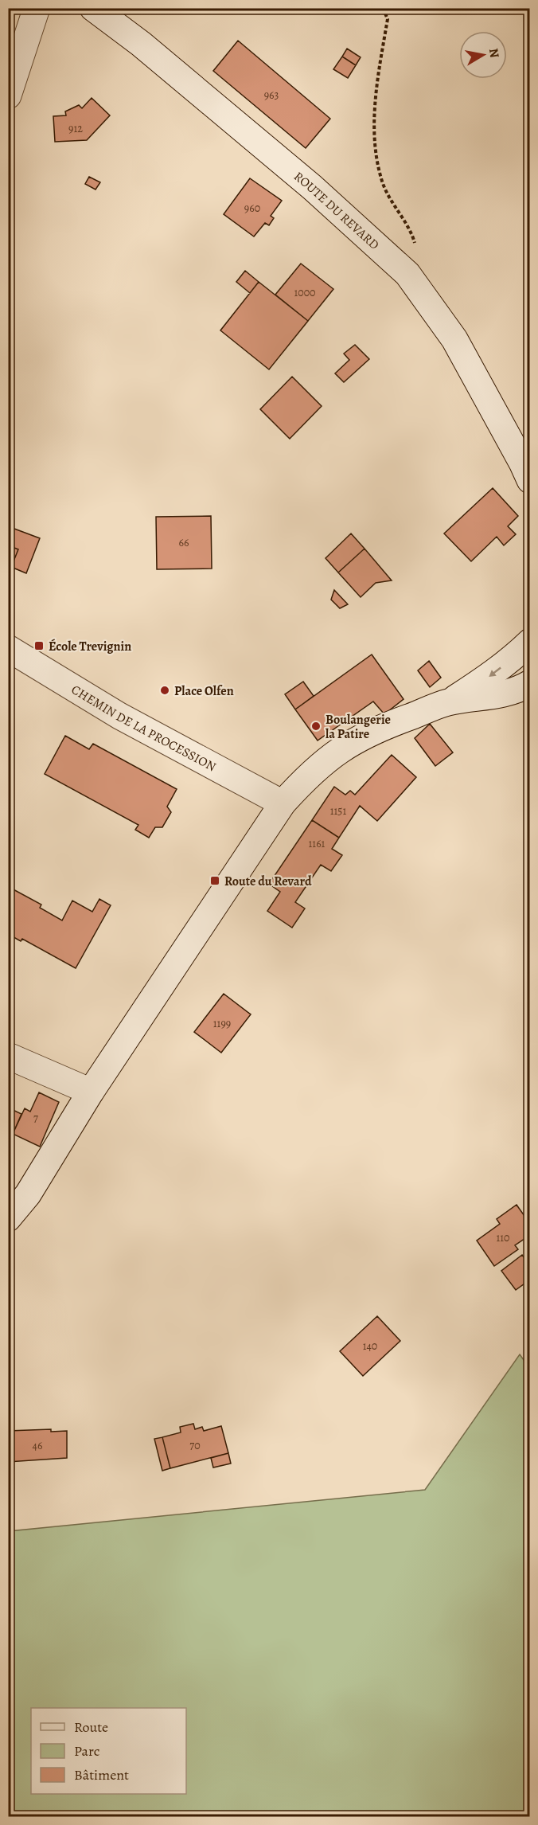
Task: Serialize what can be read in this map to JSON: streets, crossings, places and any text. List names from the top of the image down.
{
  "streets": {
    "main road": ["ROUTE DU REVARD", "CHEMIN DE LA PROCESSION"]
  },
  "places": {
    "transit": ["École Trevignin", "Route du Revard"],
    "other": ["Place Olfen", "Boulangerie la Patire"]
  },
  "house_numbers": [
    "963",
    "912",
    "960",
    "1000",
    "66",
    "1151",
    "1161",
    "1199",
    "7",
    "110",
    "140",
    "46",
    "70"
  ],
  "legend": ["Route", "Parc", "Bâtiment"],
  "north": "right"
}
